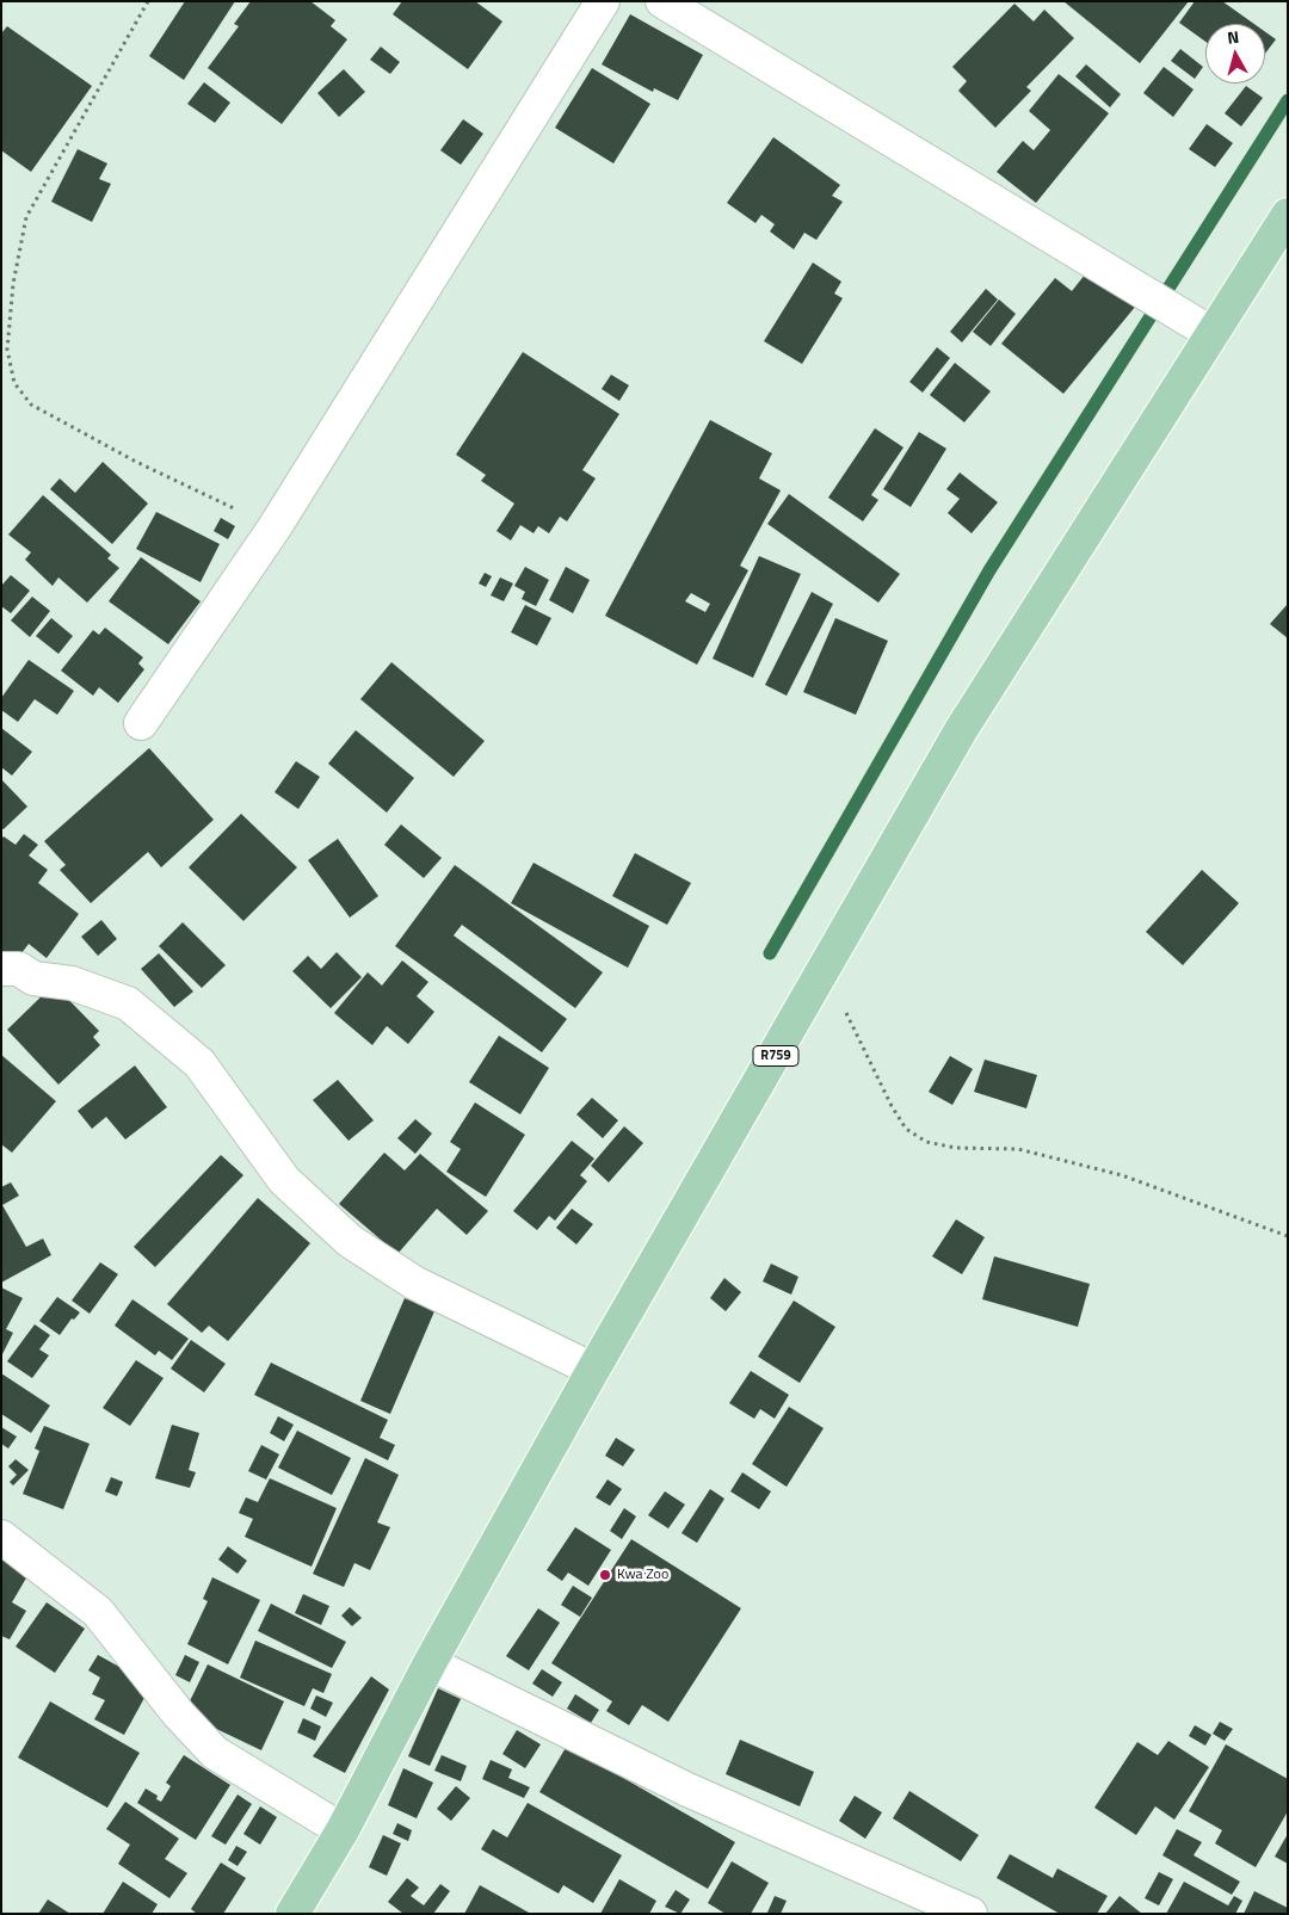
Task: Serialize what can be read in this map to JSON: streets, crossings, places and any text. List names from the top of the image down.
{
  "streets": {
    "main road": ["R759"]
  },
  "places": ["Kwa Zoo"],
  "north": "top"
}
